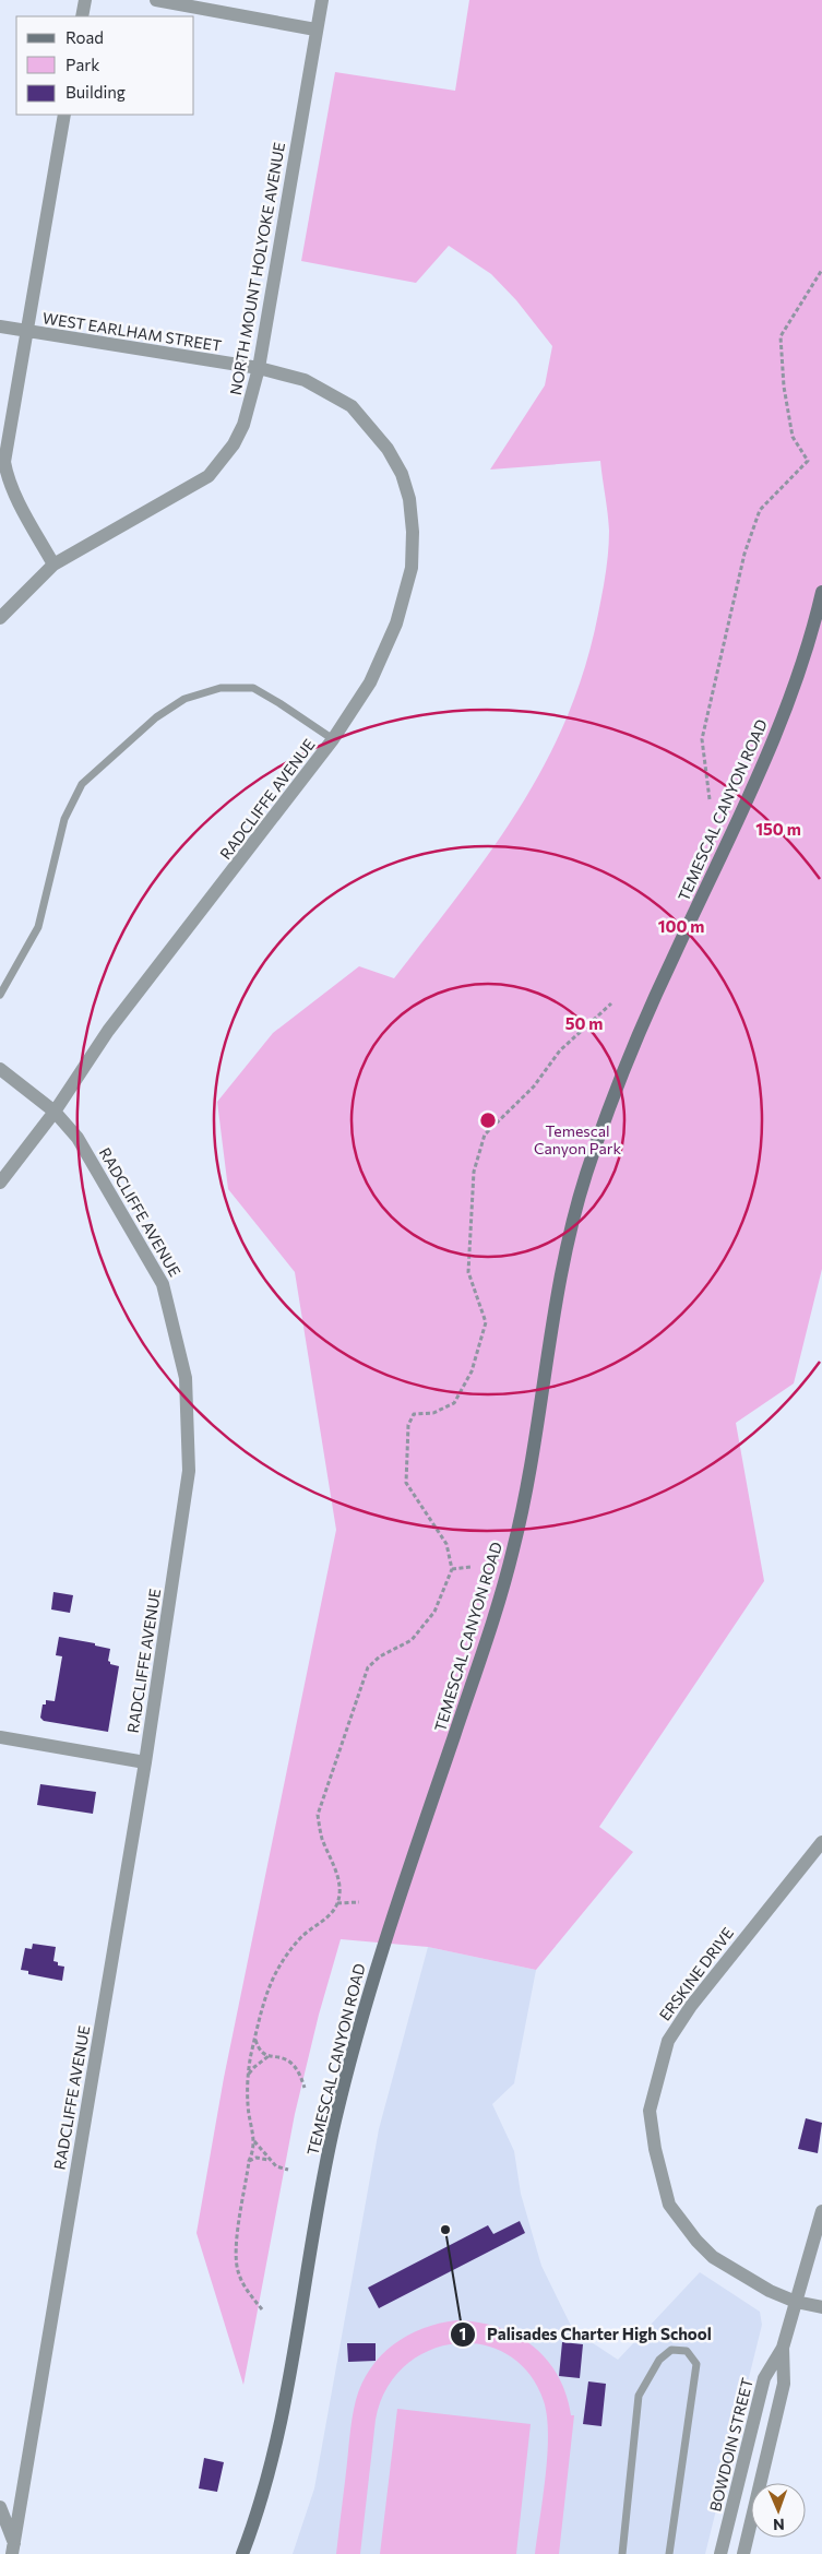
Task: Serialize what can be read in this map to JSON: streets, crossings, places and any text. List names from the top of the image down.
{
  "streets": {
    "main road": ["TEMESCAL CANYON ROAD"],
    "street": [
      "NORTH MOUNT HOLYOKE AVENUE",
      "WEST EARLHAM STREET",
      "RADCLIFFE AVENUE",
      "ERSKINE DRIVE",
      "BOWDOIN STREET"
    ]
  },
  "crossings": [
    ["NORTH MOUNT HOLYOKE AVENUE", "WEST EARLHAM STREET"],
    ["NORTH MOUNT HOLYOKE AVENUE", "RADCLIFFE AVENUE"],
    ["WEST EARLHAM STREET", "RADCLIFFE AVENUE"],
    ["ERSKINE DRIVE", "BOWDOIN STREET"]
  ],
  "parks": ["Temescal Canyon Park"],
  "places": ["Palisades Charter High School"],
  "legend": ["Road", "Park", "Building"],
  "north": "bottom",
  "rings": ["150 m", "100 m", "50 m"]
}
